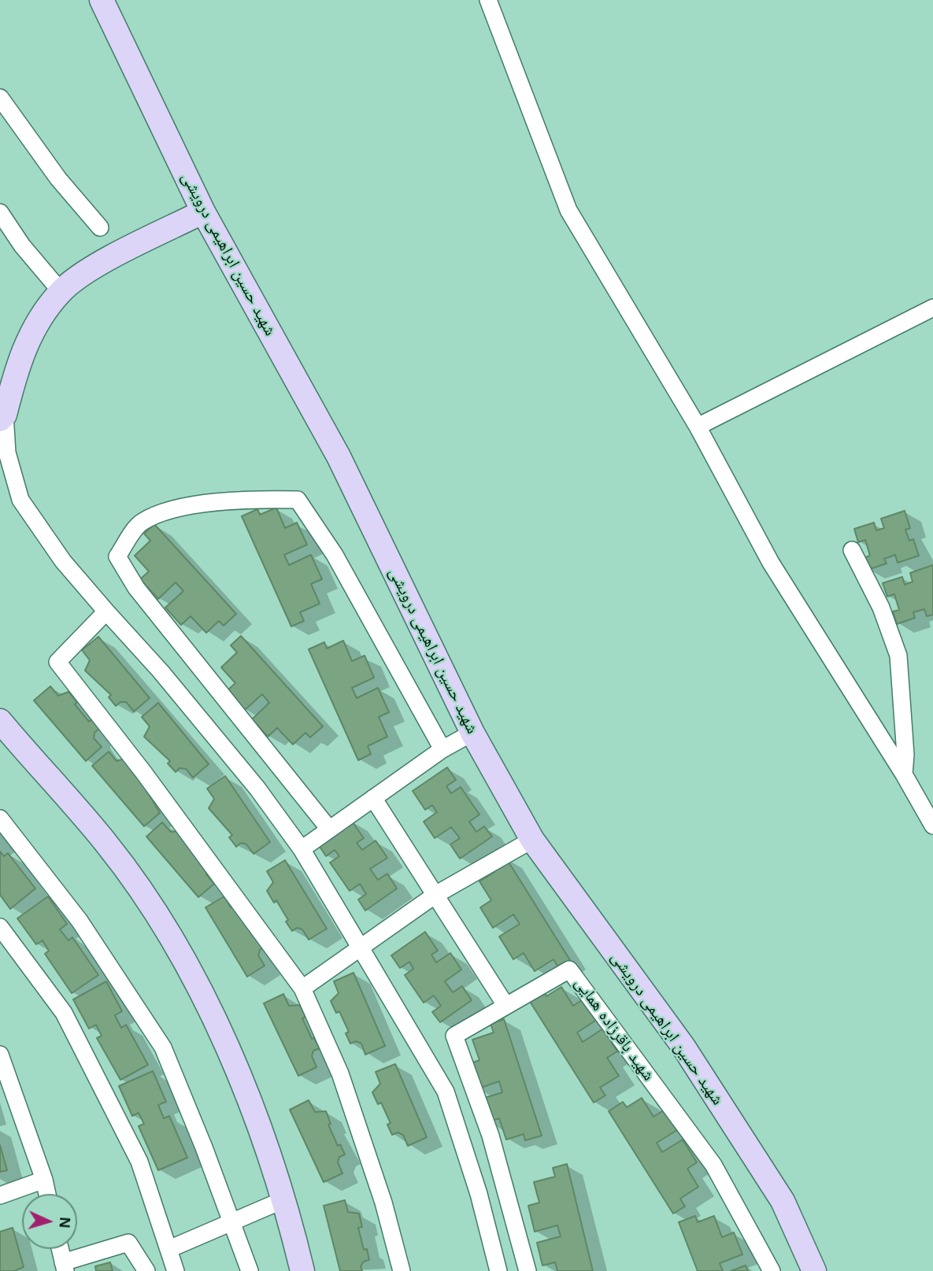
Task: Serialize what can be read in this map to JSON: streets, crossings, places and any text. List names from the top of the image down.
{
  "streets": {
    "street": ["شهید حسین ابراهیمی درویشی", "شهید باقرزاده همایی"]
  },
  "north": "right"
}
